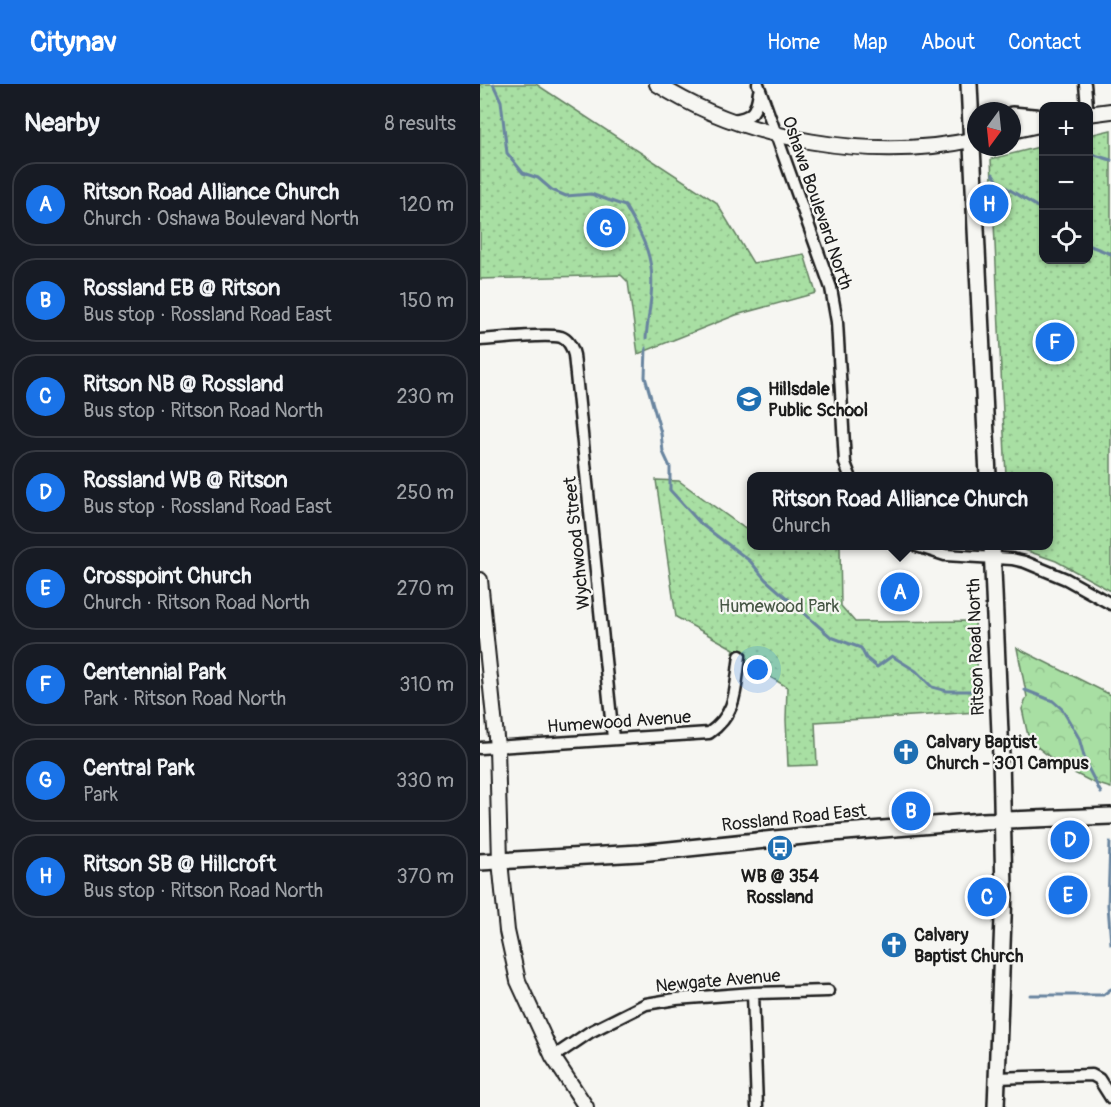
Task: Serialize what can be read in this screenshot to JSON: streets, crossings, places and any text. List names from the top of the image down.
{
  "streets": {
    "main road": ["Ritson Road North", "Rossland Road East"],
    "street": [
      "Oshawa Boulevard North",
      "Wychwood Street",
      "Humewood Avenue",
      "Newgate Avenue"
    ]
  },
  "crossings": [
    ["Wychwood Street", "Humewood Avenue"],
    ["Ritson Road North", "Rossland Road East"]
  ],
  "parks": ["Humewood Park"],
  "places": {
    "school or university": ["Hillsdale Public School"],
    "church": ["Calvary Baptist Church - 301 Campus", "Calvary Baptist Church"],
    "bus stop": ["WB @ 354 Rossland"]
  },
  "north": "bottom",
  "page": {
    "header": "Citynav",
    "nav": [
      "Home",
      "Map",
      "About",
      "Contact"
    ],
    "heading": ["Nearby", "8 results"],
    "map_buttons": ["+", "−"],
    "list": [
      {
        "mark": "A",
        "name": "Ritson Road Alliance Church",
        "note": "Church · Oshawa Boulevard North",
        "value": "120 m"
      },
      {
        "mark": "B",
        "name": "Rossland EB @ Ritson",
        "note": "Bus stop · Rossland Road East",
        "value": "150 m"
      },
      {
        "mark": "C",
        "name": "Ritson NB @ Rossland",
        "note": "Bus stop · Ritson Road North",
        "value": "230 m"
      },
      {
        "mark": "D",
        "name": "Rossland WB @ Ritson",
        "note": "Bus stop · Rossland Road East",
        "value": "250 m"
      },
      {
        "mark": "E",
        "name": "Crosspoint Church",
        "note": "Church · Ritson Road North",
        "value": "270 m"
      },
      {
        "mark": "F",
        "name": "Centennial Park",
        "note": "Park · Ritson Road North",
        "value": "310 m"
      },
      {
        "mark": "G",
        "name": "Central Park",
        "note": "Park",
        "value": "330 m"
      },
      {
        "mark": "H",
        "name": "Ritson SB @ Hillcroft",
        "note": "Bus stop · Ritson Road North",
        "value": "370 m"
      }
    ],
    "pins": [
      "H",
      "G",
      "F",
      "A",
      "B",
      "D",
      "E",
      "C"
    ],
    "popup": ["Ritson Road Alliance Church", "Church"]
  }
}
